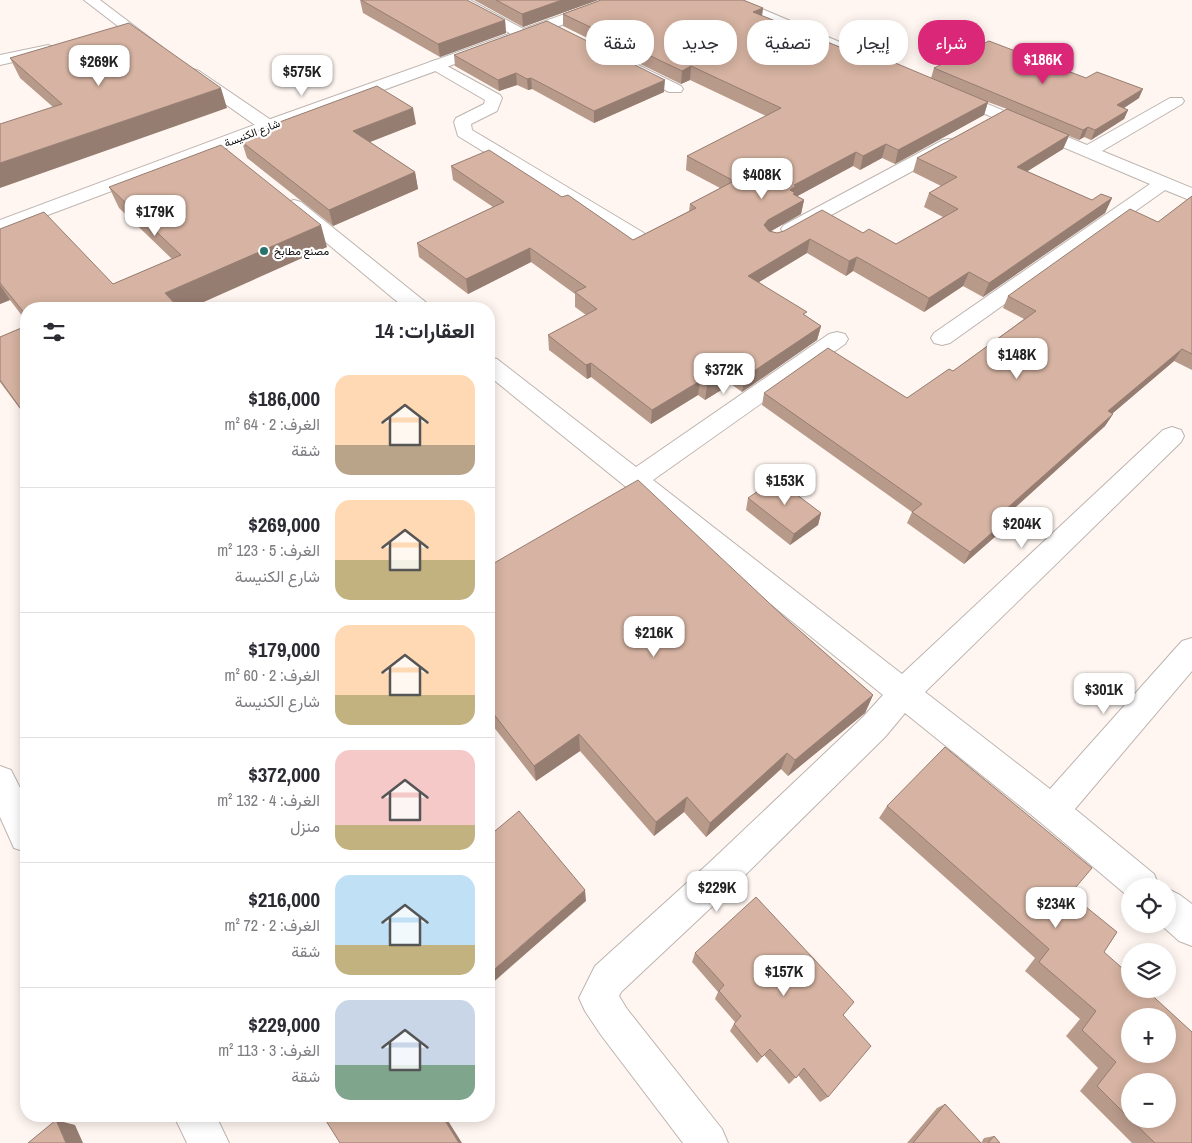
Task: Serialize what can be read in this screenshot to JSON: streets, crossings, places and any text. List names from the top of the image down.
{
  "streets": {
    "street": ["شارع الكنيسة"]
  },
  "places": ["مصنع مطابخ"],
  "page": {
    "chip": [
      "شراء",
      "إيجار",
      "تصفية",
      "جديد",
      "شقة"
    ],
    "price": [
      "$186K",
      "$269K",
      "$575K",
      "$408K",
      "$179K",
      "$148K",
      "$372K",
      "$153K",
      "$204K",
      "$216K",
      "$301K",
      "$229K",
      "$234K",
      "$157K"
    ],
    "heading": "العقارات: 14",
    "list": [
      {
        "name": "$186,000",
        "note": "الغرف: 2 · 64 m² · شقة"
      },
      {
        "name": "$269,000",
        "note": "الغرف: 5 · 123 m² · شارع الكنيسة"
      },
      {
        "name": "$179,000",
        "note": "الغرف: 2 · 60 m² · شارع الكنيسة"
      },
      {
        "name": "$372,000",
        "note": "الغرف: 4 · 132 m² · منزل"
      },
      {
        "name": "$216,000",
        "note": "الغرف: 2 · 72 m² · شقة"
      },
      {
        "name": "$229,000",
        "note": "الغرف: 3 · 113 m² · شقة"
      }
    ],
    "map_buttons": ["+", "−"]
  }
}
